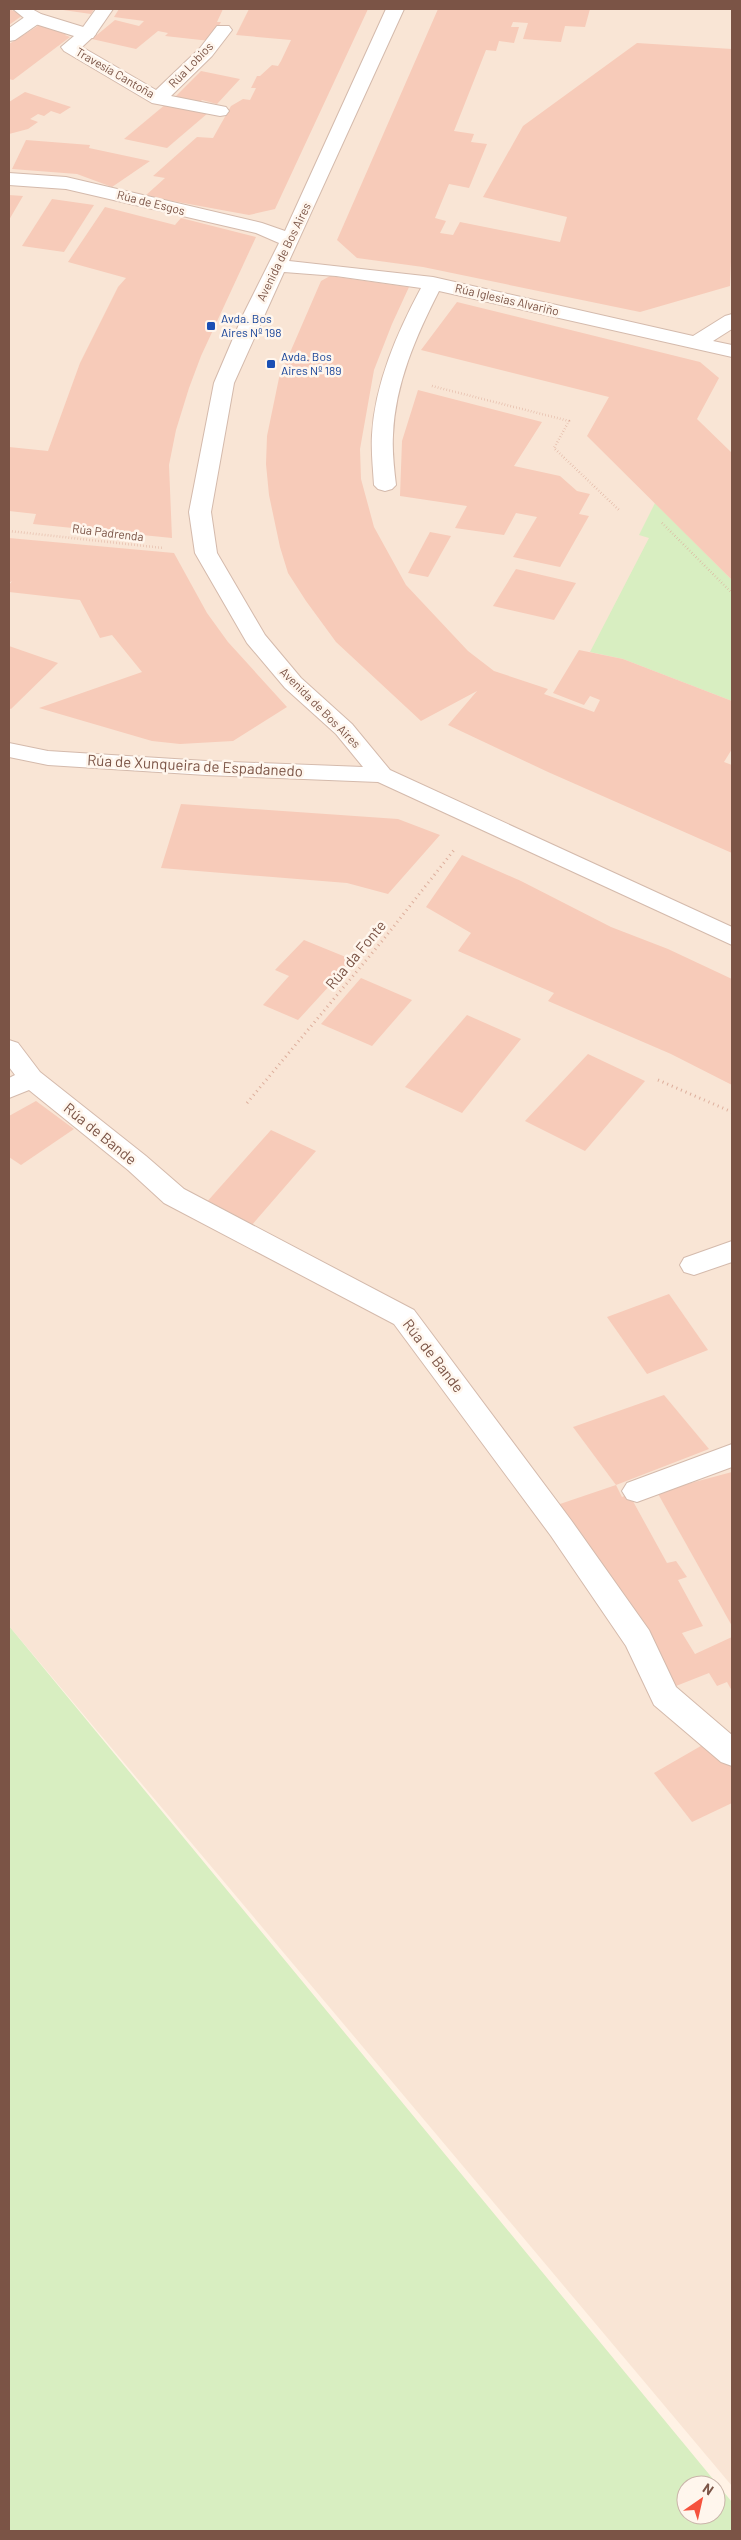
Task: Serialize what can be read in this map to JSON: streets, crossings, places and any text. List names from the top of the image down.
{
  "streets": {
    "street": [
      "Rúa Lobios",
      "Travesía Cantoña",
      "Rúa de Esgos",
      "Avenida de Bos Aires",
      "Rúa Iglesias Alvariño",
      "Rúa de Xunqueira de Espadanedo",
      "Rúa de Bande"
    ],
    "path": ["Rúa Padrenda", "Rúa da Fonte"]
  },
  "crossings": [
    ["Rúa Lobios", "Travesía Cantoña"],
    ["Rúa de Esgos", "Avenida de Bos Aires"],
    ["Avenida de Bos Aires", "Rúa Iglesias Alvariño"],
    ["Avenida de Bos Aires", "Rúa Padrenda"],
    ["Avenida de Bos Aires", "Rúa de Xunqueira de Espadanedo"],
    ["Avenida de Bos Aires", "Rúa da Fonte"]
  ],
  "places": {
    "transit": ["Avda. Bos Aires Nº 198", "Avda. Bos Aires Nº 189"]
  },
  "north": "top right"
}
